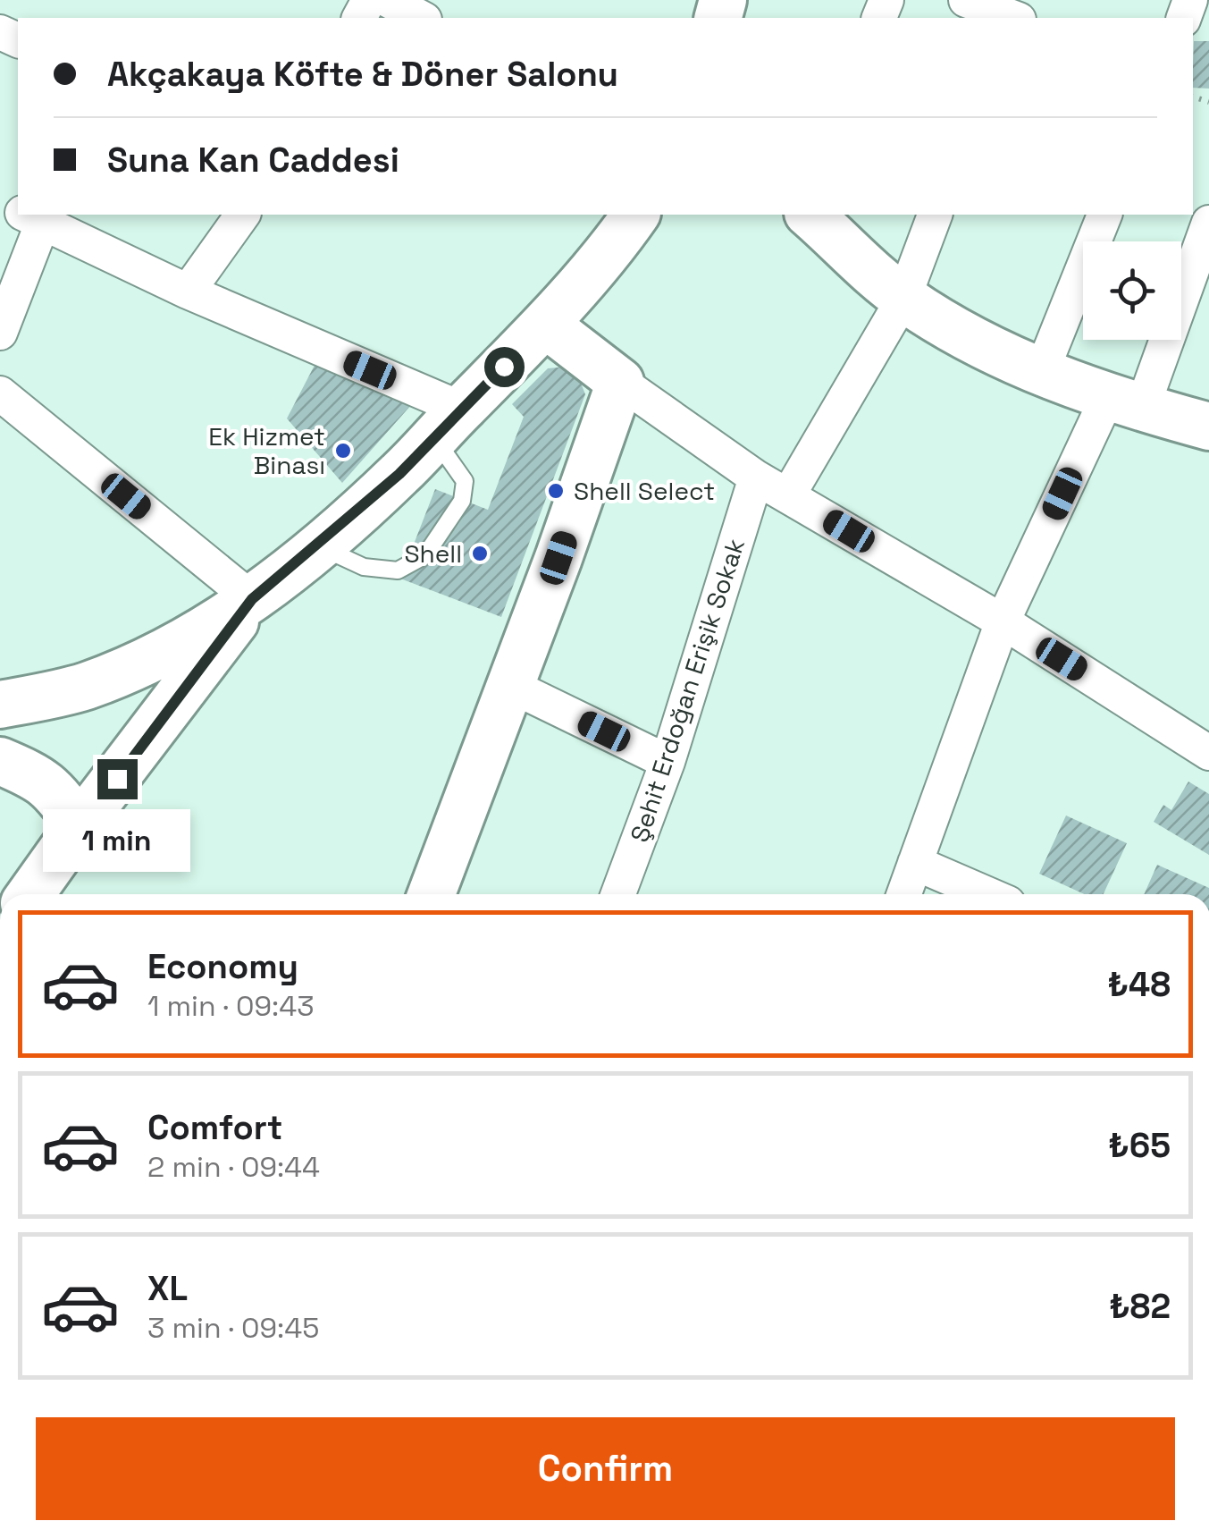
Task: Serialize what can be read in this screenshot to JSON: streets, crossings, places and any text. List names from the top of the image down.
{
  "streets": {
    "street": ["Şehit Erdoğan Erişik Sokak"]
  },
  "places": ["Ek Hizmet Binası", "Shell Select", "Shell"],
  "page": {
    "banner": ["Akçakaya Köfte & Döner Salonu", "Suna Kan Caddesi"],
    "bubble": "1 min",
    "list": [
      {
        "name": "Economy",
        "note": "1 min · 09:43",
        "value": "₺48"
      },
      {
        "name": "Comfort",
        "note": "2 min · 09:44",
        "value": "₺65"
      },
      {
        "name": "XL",
        "note": "3 min · 09:45",
        "value": "₺82"
      }
    ],
    "buttons": "Confirm"
  }
}
